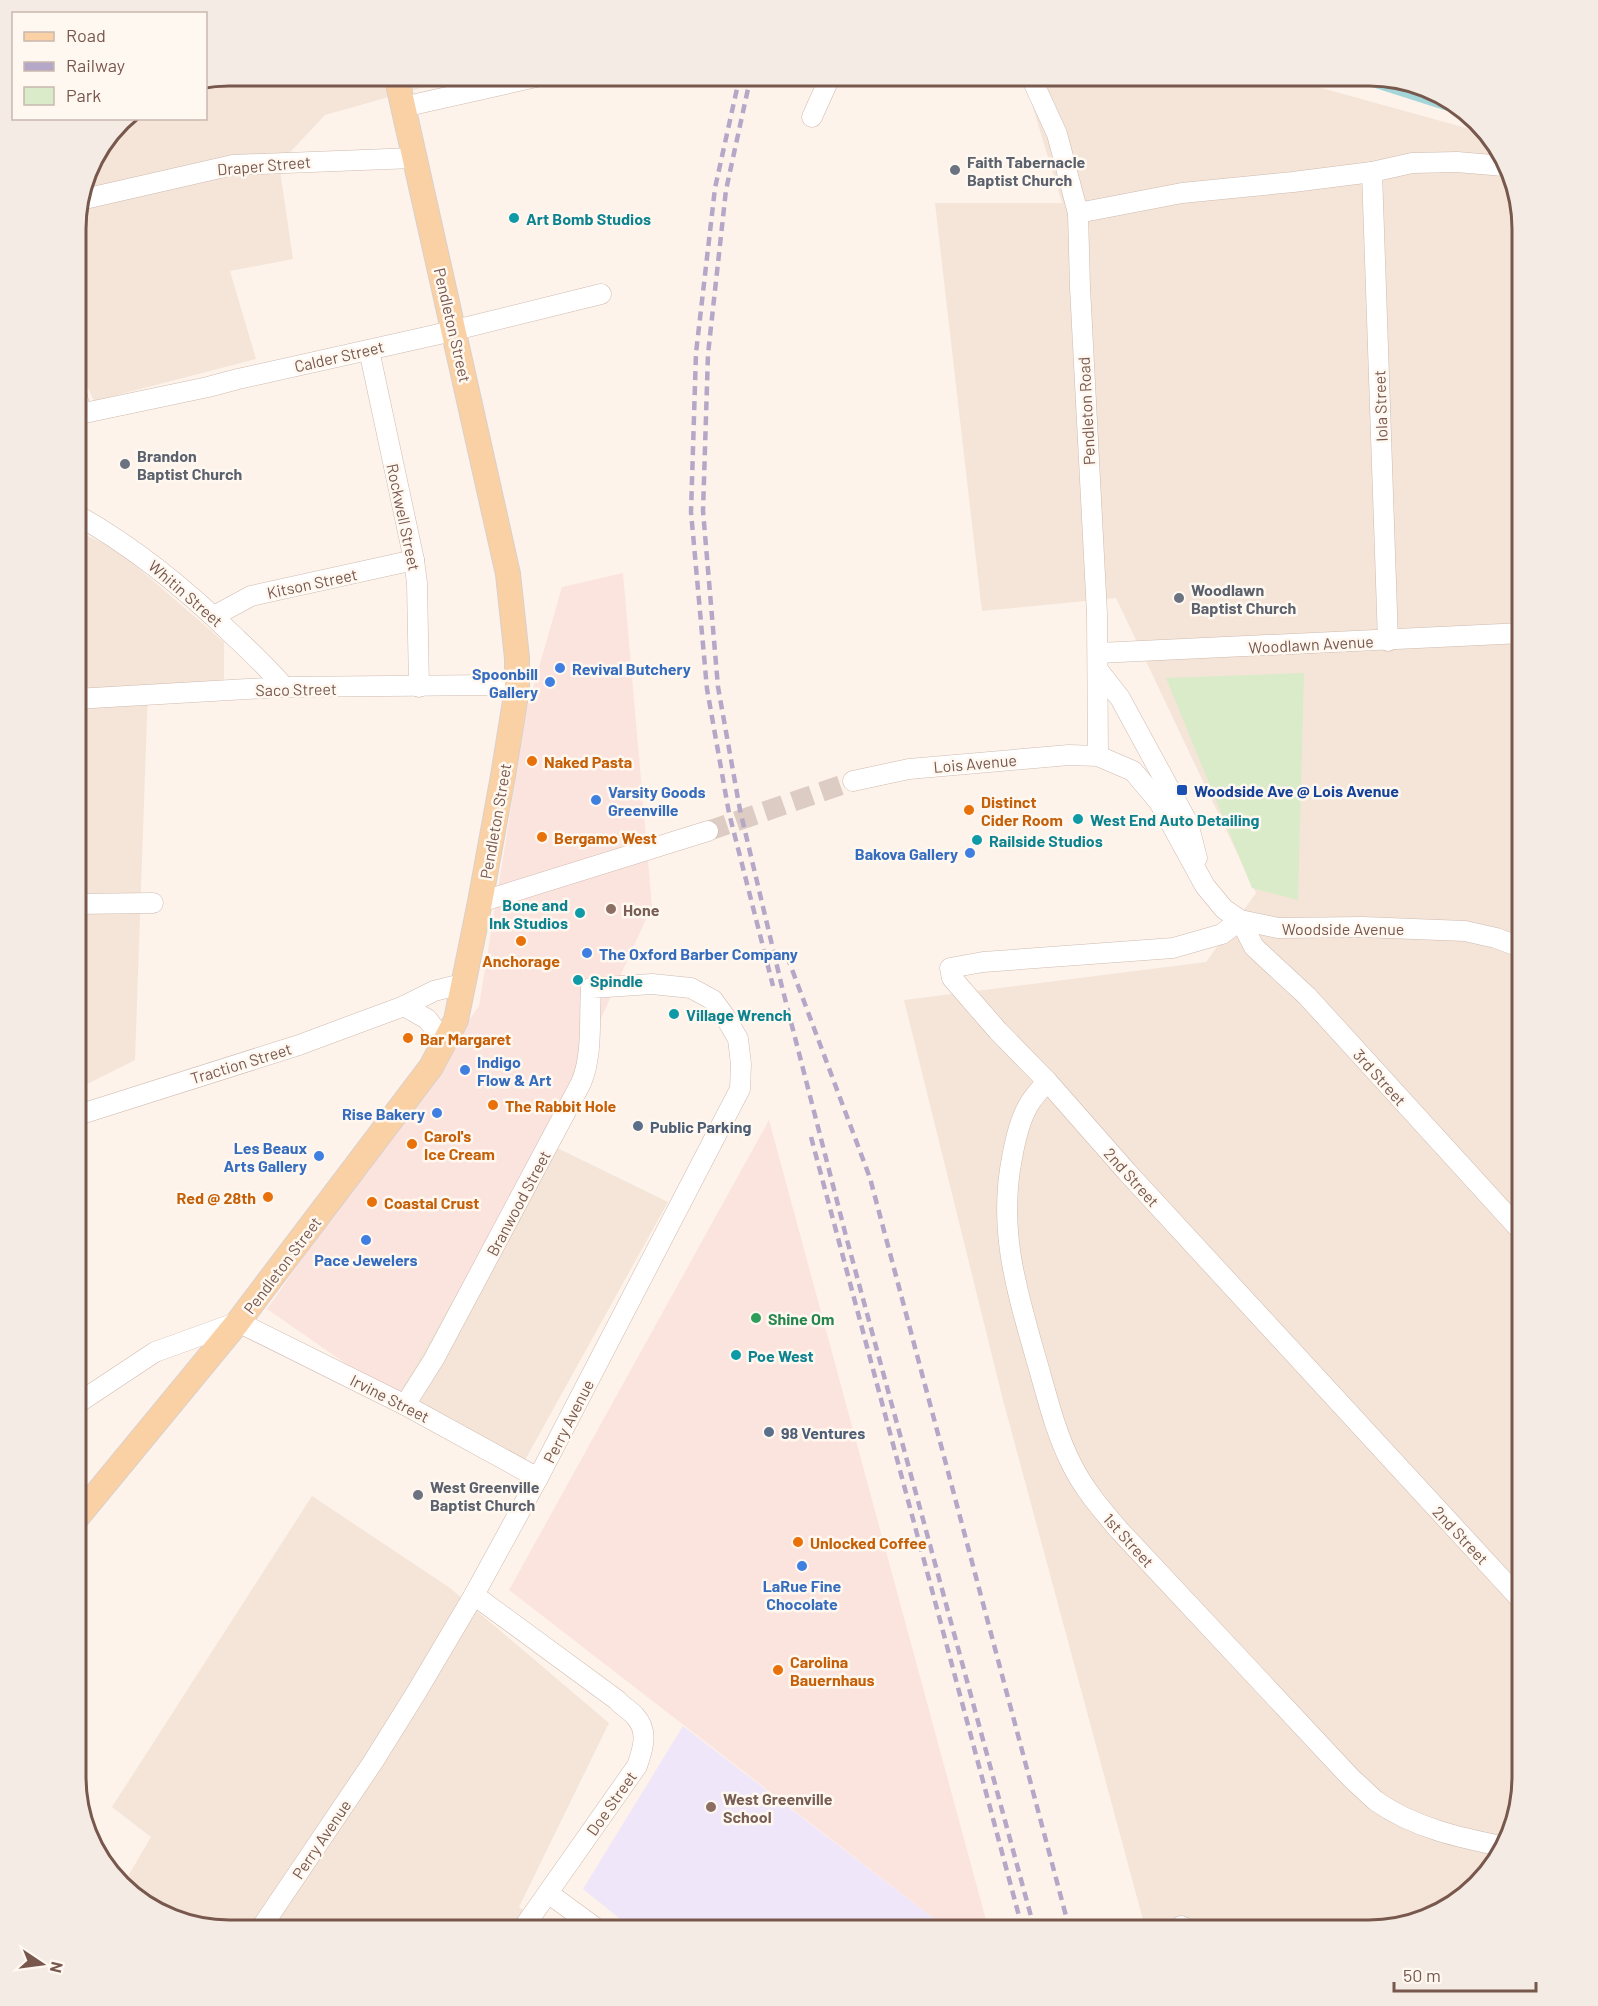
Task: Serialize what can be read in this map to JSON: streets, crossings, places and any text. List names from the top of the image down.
{
  "streets": {
    "main road": ["Pendleton Street"],
    "street": [
      "Draper Street",
      "Calder Street",
      "Iola Street",
      "Pendleton Road",
      "Rockwell Street",
      "Kitson Street",
      "Whitin Street",
      "Woodlawn Avenue",
      "Saco Street",
      "Lois Avenue",
      "Woodside Avenue",
      "Traction Street",
      "3rd Street",
      "2nd Street",
      "Branwood Street",
      "Irvine Street",
      "Perry Avenue",
      "1st Street",
      "Doe Street"
    ]
  },
  "crossings": [
    ["Draper Street", "Pendleton Street"],
    ["Pendleton Street", "Calder Street"],
    ["Pendleton Street", "Saco Street"],
    ["Pendleton Street", "Traction Street"],
    ["Pendleton Street", "Irvine Street"],
    ["Calder Street", "Rockwell Street"],
    ["Iola Street", "Woodlawn Avenue"],
    ["Pendleton Road", "Woodlawn Avenue"],
    ["Pendleton Road", "Lois Avenue"],
    ["Pendleton Road", "Woodside Avenue"],
    ["Rockwell Street", "Kitson Street"],
    ["Rockwell Street", "Saco Street"],
    ["Kitson Street", "Whitin Street"],
    ["Whitin Street", "Saco Street"],
    ["Lois Avenue", "Woodside Avenue"],
    ["Woodside Avenue", "3rd Street"],
    ["Woodside Avenue", "2nd Street"],
    ["3rd Street", "2nd Street"],
    ["2nd Street", "1st Street"],
    ["Branwood Street", "Irvine Street"],
    ["Branwood Street", "Perry Avenue"],
    ["Irvine Street", "Perry Avenue"],
    ["Perry Avenue", "Doe Street"]
  ],
  "places": {
    "other": [
      "Faith Tabernacle Baptist Church",
      "Art Bomb Studios",
      "Brandon Baptist Church",
      "Woodlawn Baptist Church",
      "Revival Butchery",
      "Spoonbill Gallery",
      "Naked Pasta",
      "Varsity Goods Greenville",
      "Distinct Cider Room",
      "West End Auto Detailing",
      "Bergamo West",
      "Railside Studios",
      "Bakova Gallery",
      "Hone",
      "Bone and Ink Studios",
      "Anchorage",
      "The Oxford Barber Company",
      "Spindle",
      "Village Wrench",
      "Bar Margaret",
      "Indigo Flow & Art",
      "The Rabbit Hole",
      "Rise Bakery",
      "Public Parking",
      "Carol's Ice Cream",
      "Les Beaux Arts Gallery",
      "Red @ 28th",
      "Coastal Crust",
      "Pace Jewelers",
      "Shine Om",
      "Poe West",
      "98 Ventures",
      "West Greenville Baptist Church",
      "Unlocked Coffee",
      "LaRue Fine Chocolate",
      "Carolina Bauernhaus",
      "West Greenville School"
    ],
    "transit": ["Woodside Ave @ Lois Avenue"]
  },
  "legend": ["Road", "Railway", "Park"],
  "scale_bar": "50 m",
  "north": "right"
}
